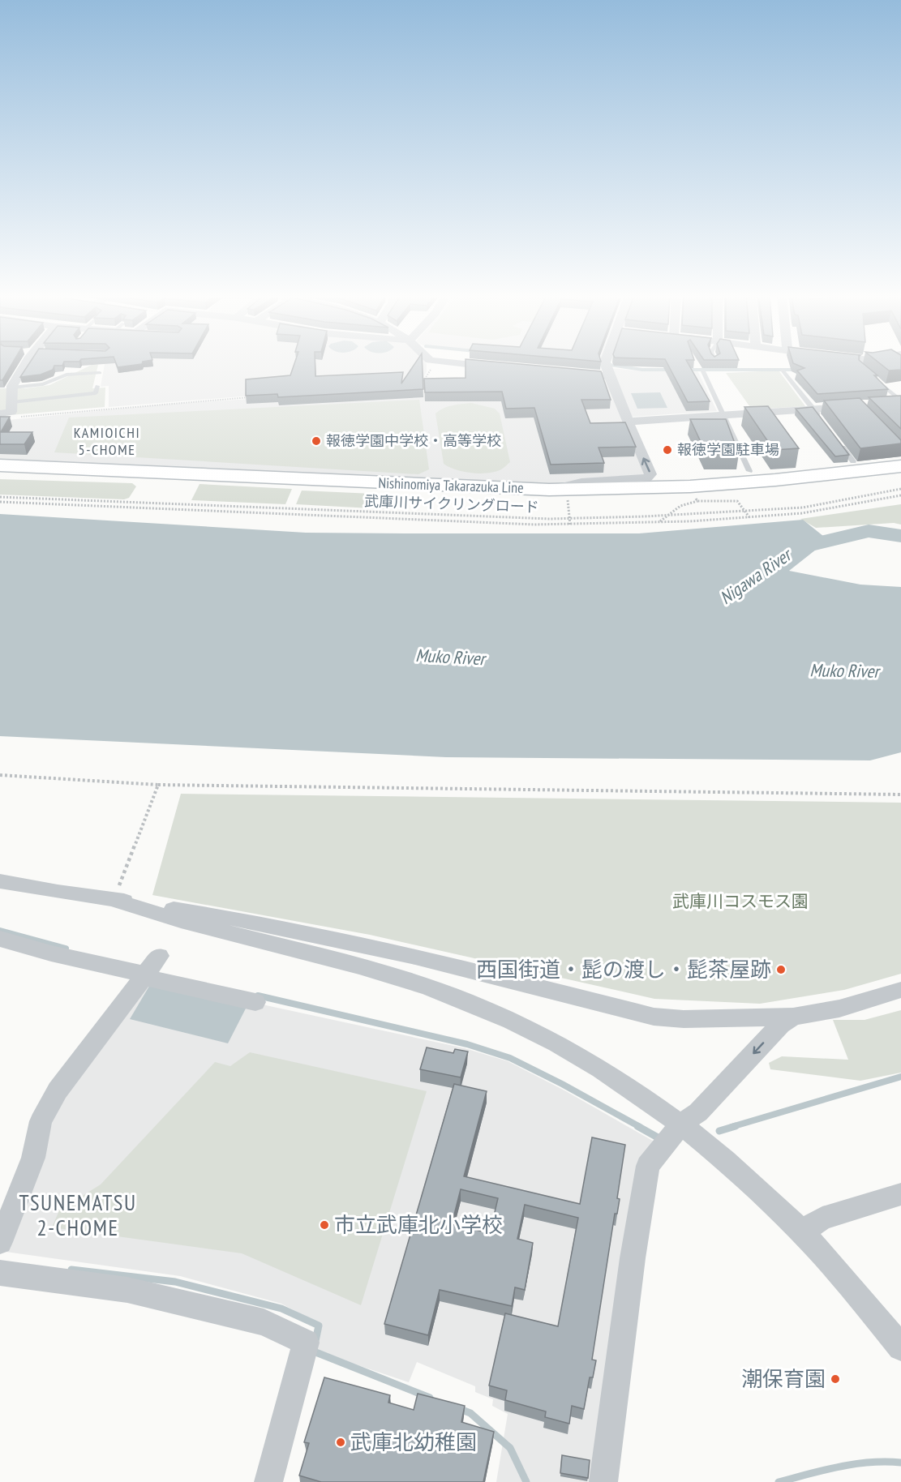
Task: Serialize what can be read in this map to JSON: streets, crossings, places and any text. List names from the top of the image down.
{
  "streets": {
    "main road": ["Nishinomiya Takarazuka Line"],
    "path": ["武庫川サイクリングロード"]
  },
  "districts": ["KAMIOICHI 5-CHOME", "TSUNEMATSU 2-CHOME"],
  "water": ["Nigawa River", "Muko River"],
  "parks": ["武庫川コスモス園"],
  "places": [
    "報徳学園中学校・高等学校",
    "報徳学園駐車場",
    "西国街道・髭の渡し・髭茶屋跡",
    "市立武庫北小学校",
    "潮保育園",
    "武庫北幼稚園"
  ]
}
